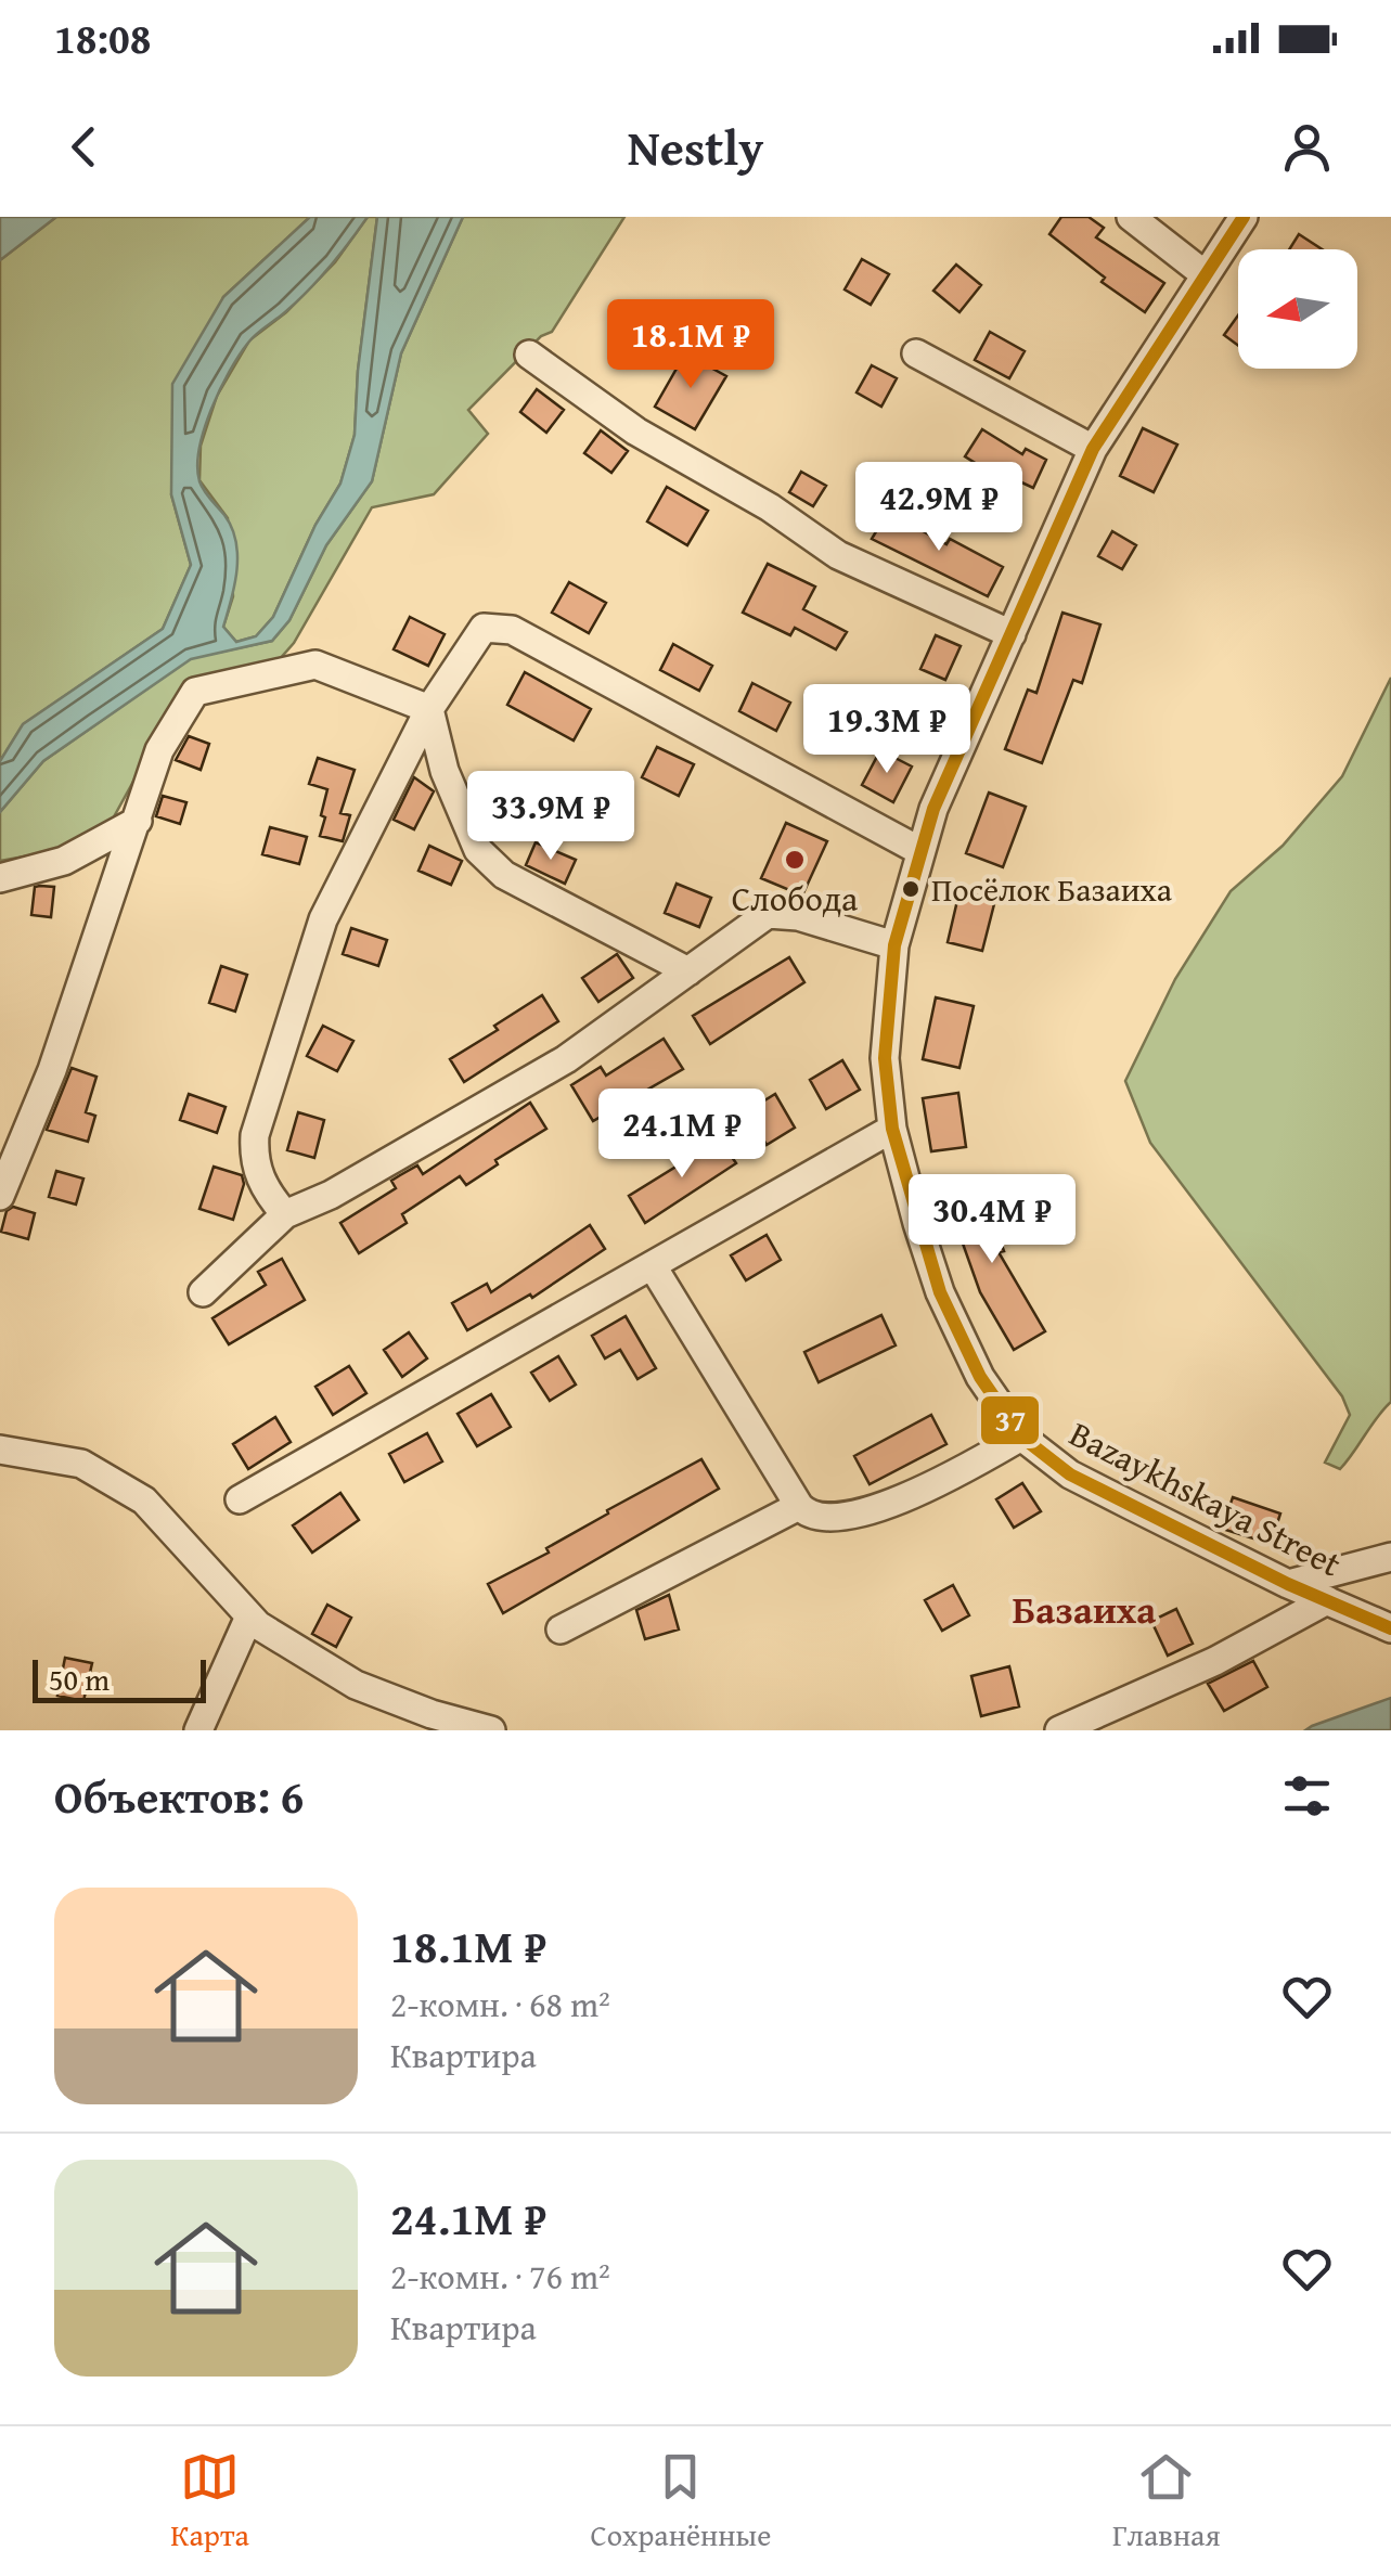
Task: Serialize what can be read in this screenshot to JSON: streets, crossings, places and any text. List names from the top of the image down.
{
  "streets": {
    "street": ["Bazaykhskaya Street"]
  },
  "districts": ["Базаиха"],
  "places": ["Слобода", "Посёлок Базаиха"],
  "lines": ["transit line 37"],
  "scale_bar": "50 m",
  "north": "left",
  "page": {
    "status": "18:08",
    "header": "Nestly",
    "price": [
      "18.1M ₽",
      "42.9M ₽",
      "19.3M ₽",
      "33.9M ₽",
      "24.1M ₽",
      "30.4M ₽"
    ],
    "scale": "50 m",
    "heading": "Объектов: 6",
    "list": [
      {
        "name": "18.1M ₽",
        "note": "2-комн. · 68 m² · Квартира"
      },
      {
        "name": "24.1M ₽",
        "note": "2-комн. · 76 m² · Квартира"
      }
    ],
    "tabs": ["Карта", "Сохранённые", "Главная"]
  }
}
